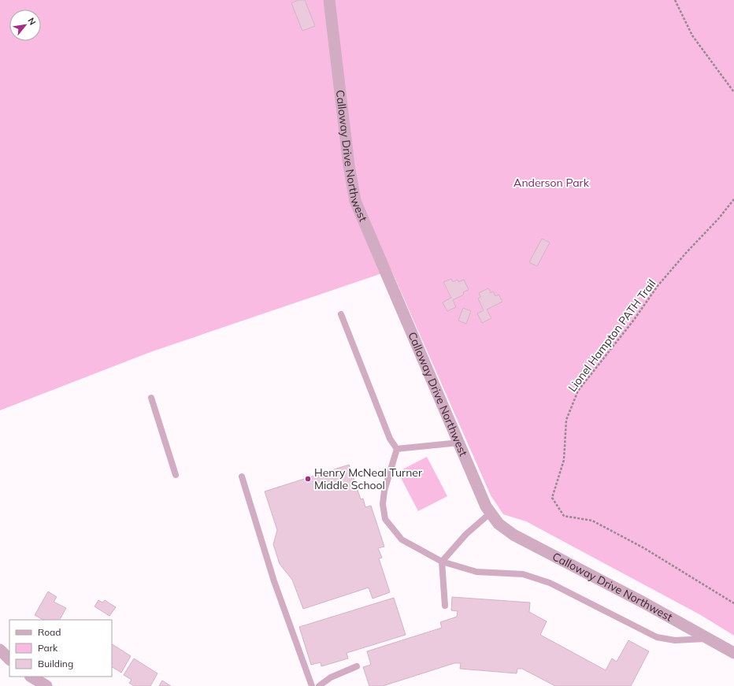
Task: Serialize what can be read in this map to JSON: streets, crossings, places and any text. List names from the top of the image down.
{
  "streets": {
    "street": ["Calloway Drive Northwest"],
    "path": ["Lionel Hampton PATH Trail"]
  },
  "parks": ["Anderson Park"],
  "places": ["Henry McNeal Turner Middle School"],
  "legend": ["Road", "Park", "Building"],
  "north": "top right"
}
